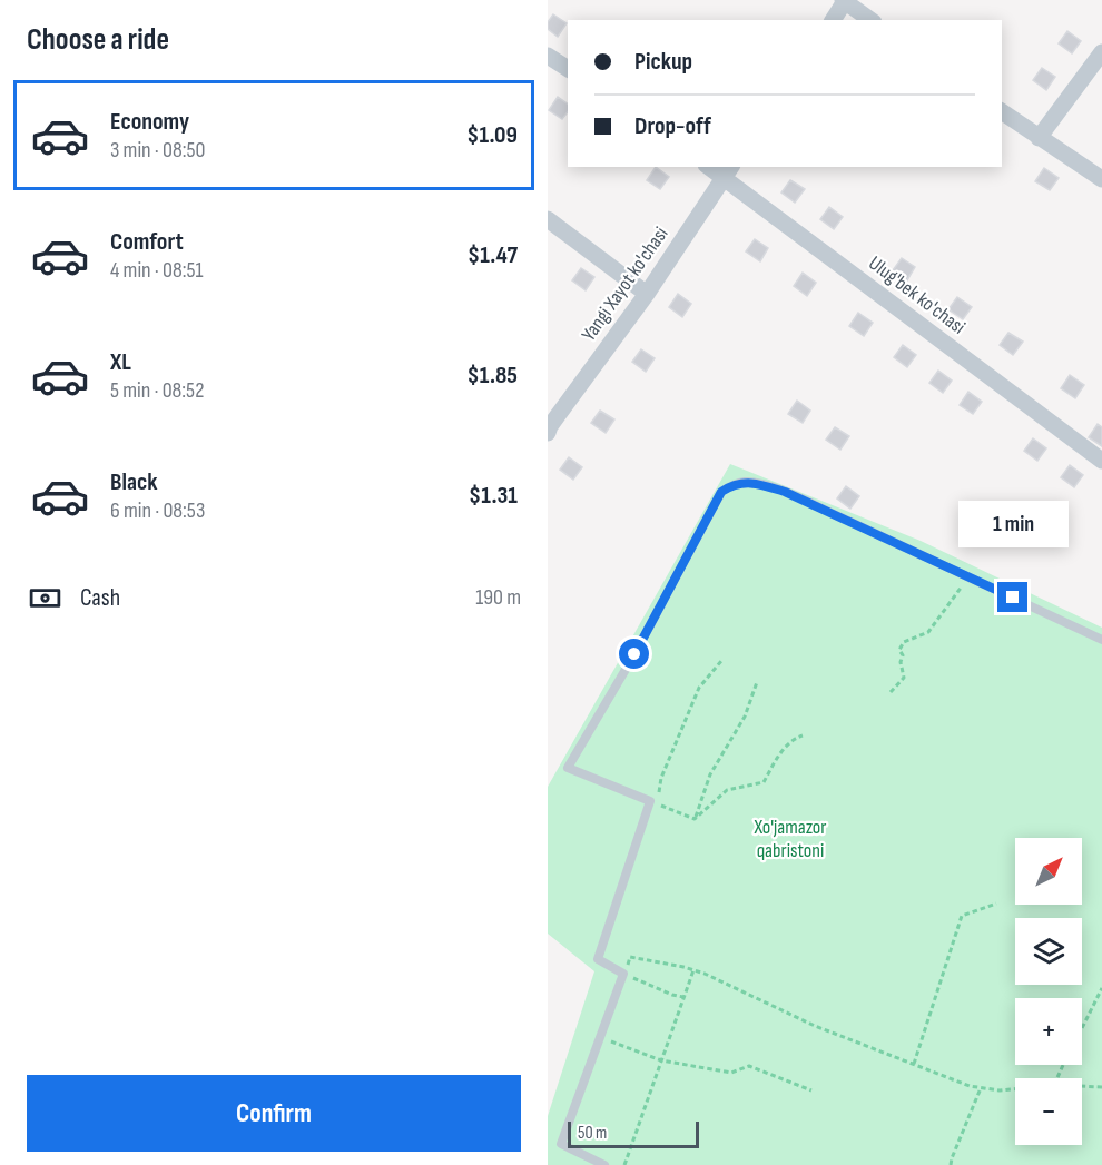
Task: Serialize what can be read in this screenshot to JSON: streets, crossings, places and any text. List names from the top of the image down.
{
  "streets": {
    "street": ["Yangi Xayot ko'chasi", "Ulug'bek ko'chasi"]
  },
  "crossings": [
    ["Yangi Xayot ko'chasi", "Ulug'bek ko'chasi"]
  ],
  "parks": ["Xo'jamazor qabristoni"],
  "scale_bar": "50 m",
  "north": "top right",
  "page": {
    "heading": "Choose a ride",
    "banner": ["Pickup", "Drop-off"],
    "list": [
      {
        "name": "Economy",
        "note": "3 min · 08:50",
        "value": "$1.09"
      },
      {
        "name": "Comfort",
        "note": "4 min · 08:51",
        "value": "$1.47"
      },
      {
        "name": "XL",
        "note": "5 min · 08:52",
        "value": "$1.85"
      },
      {
        "name": "Black",
        "note": "6 min · 08:53",
        "value": "$1.31"
      }
    ],
    "bubble": "1 min",
    "pay": ["Cash", "190 m"],
    "map_buttons": ["+", "−"],
    "buttons": "Confirm",
    "scale": "50 m"
  }
}
